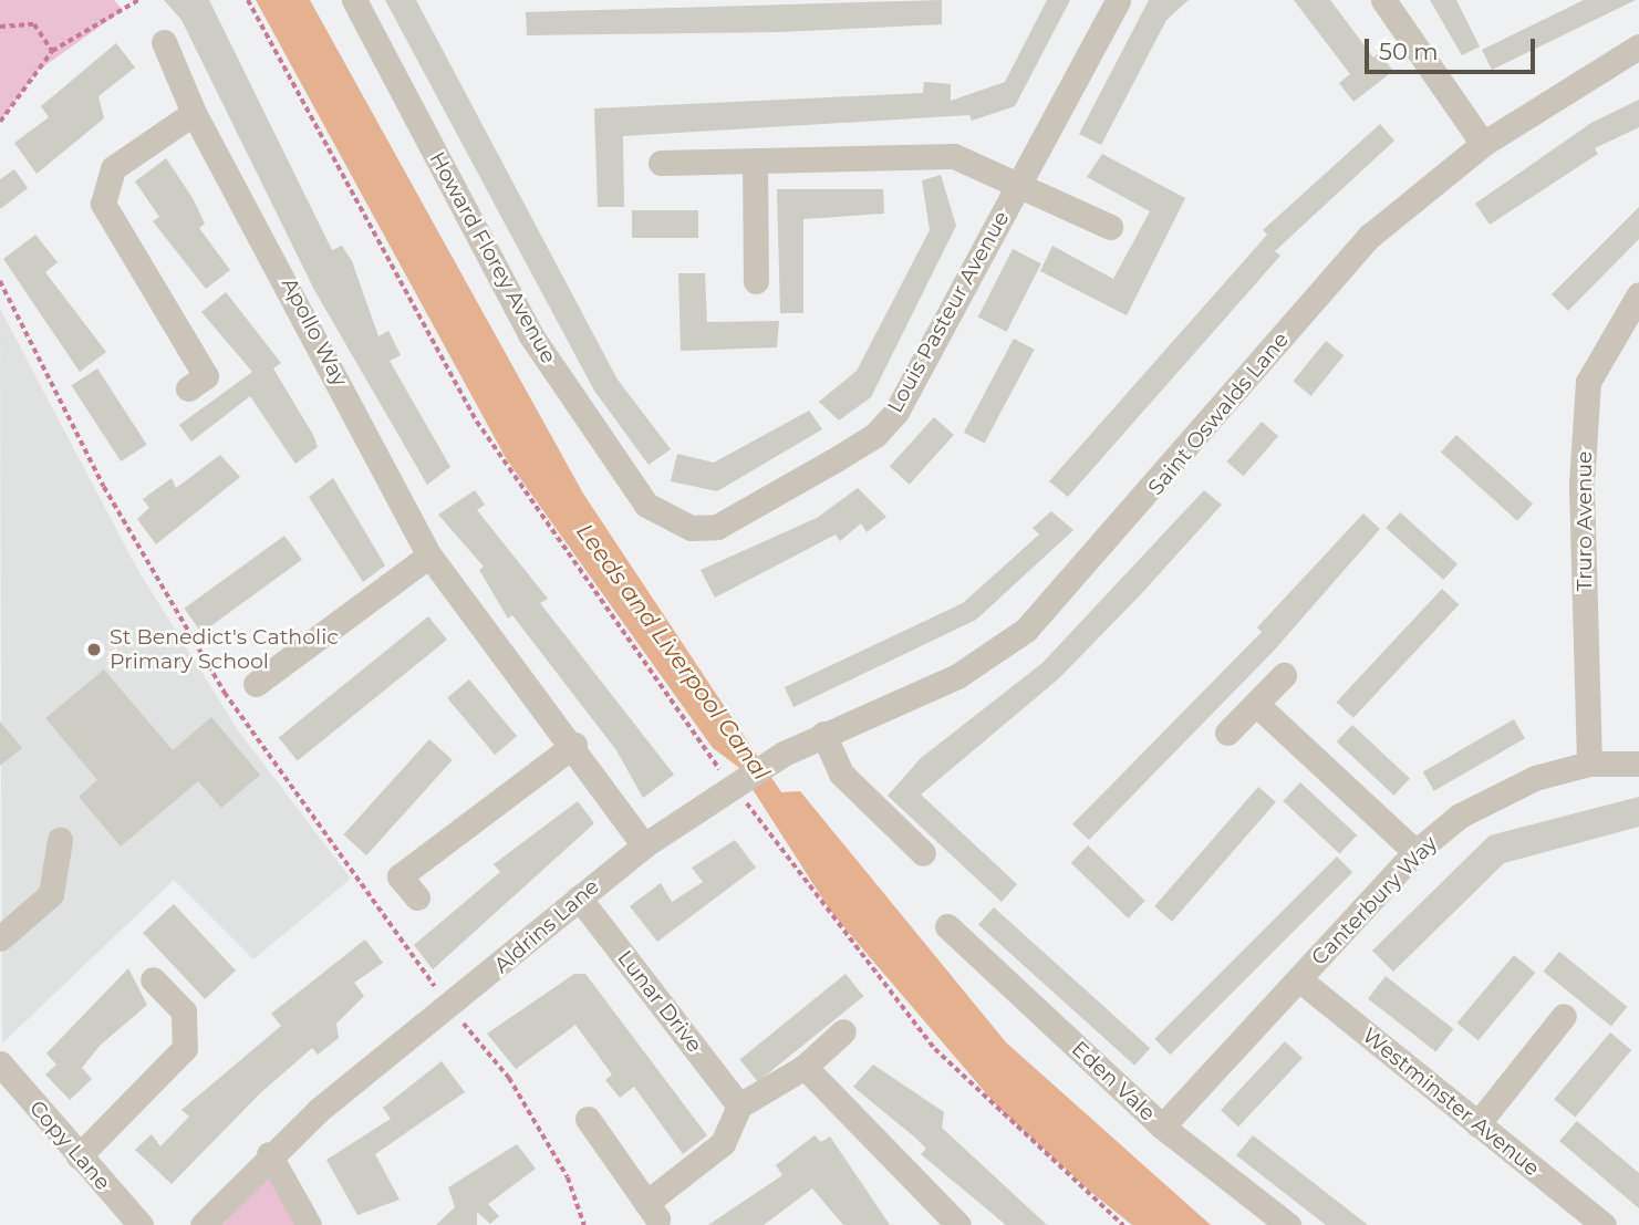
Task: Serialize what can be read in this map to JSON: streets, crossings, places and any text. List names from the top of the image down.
{
  "streets": {
    "street": [
      "Howard Florey Avenue",
      "Louis Pasteur Avenue",
      "Apollo Way",
      "Saint Oswalds Lane",
      "Truro Avenue",
      "Canterbury Way",
      "Aldrins Lane",
      "Lunar Drive",
      "Eden Vale",
      "Westminster Avenue",
      "Copy Lane"
    ]
  },
  "crossings": [
    ["Howard Florey Avenue", "Louis Pasteur Avenue"],
    ["Apollo Way", "Aldrins Lane"],
    ["Saint Oswalds Lane", "Aldrins Lane"],
    ["Truro Avenue", "Canterbury Way"],
    ["Canterbury Way", "Eden Vale"],
    ["Canterbury Way", "Westminster Avenue"],
    ["Aldrins Lane", "Lunar Drive"]
  ],
  "water": ["Leeds and Liverpool Canal"],
  "places": ["St Benedict's Catholic Primary School"],
  "scale_bar": "50 m"
}
